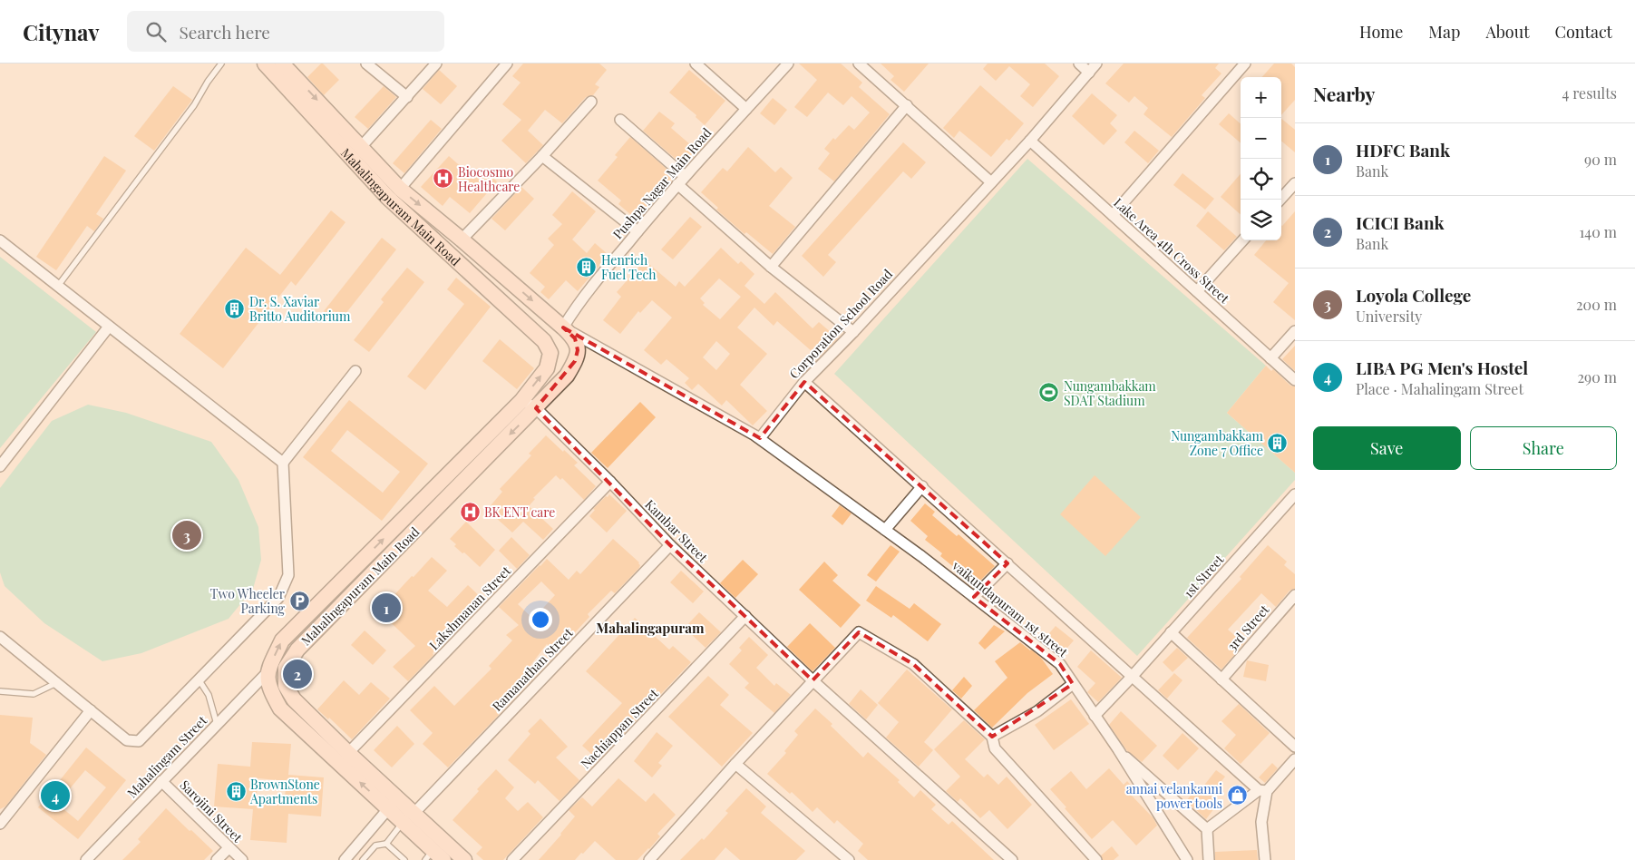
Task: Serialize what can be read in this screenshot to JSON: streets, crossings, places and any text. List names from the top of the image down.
{
  "streets": {
    "main road": ["Mahalingapuram Main Road"],
    "street": [
      "Pushpa Nagar Main Road",
      "Lake Area 4th Cross Street",
      "Corporation School Road",
      "Kambar Street",
      "1st Street",
      "Lakshmanan Street",
      "vaikundapuram 1st street",
      "3rd Street",
      "Ramanathan Street",
      "Nachiappan Street",
      "Mahalingam Street",
      "Sarojini Street"
    ]
  },
  "crossings": [
    ["Pushpa Nagar Main Road", "Mahalingapuram Main Road"],
    ["Mahalingapuram Main Road", "Kambar Street"],
    ["Mahalingapuram Main Road", "Lakshmanan Street"],
    ["Mahalingapuram Main Road", "Ramanathan Street"],
    ["Mahalingapuram Main Road", "Mahalingam Street"],
    ["Lake Area 4th Cross Street", "Corporation School Road"],
    ["Corporation School Road", "vaikundapuram 1st street"],
    ["Kambar Street", "Lakshmanan Street"],
    ["Kambar Street", "Ramanathan Street"],
    ["Kambar Street", "Nachiappan Street"],
    ["1st Street", "vaikundapuram 1st street"],
    ["Mahalingam Street", "Sarojini Street"]
  ],
  "districts": ["Mahalingapuram"],
  "places": {
    "hospital": ["Biocosmo Healthcare", "BK ENT care"],
    "building": [
      "Henrich Fuel Tech",
      "Dr. S. Xaviar Britto Auditorium",
      "Nungambakkam Zone 7 Office",
      "BrownStone Apartments"
    ],
    "sports": ["Nungambakkam SDAT Stadium"],
    "parking": ["Two Wheeler Parking"],
    "shop": ["annai velankanni power tools"]
  },
  "page": {
    "header": "Citynav",
    "search": "Search here",
    "nav": [
      "Home",
      "Map",
      "About",
      "Contact"
    ],
    "heading": ["Nearby", "4 results"],
    "map_buttons": ["+", "−"],
    "list": [
      {
        "mark": "1",
        "name": "HDFC Bank",
        "note": "Bank",
        "value": "90 m"
      },
      {
        "mark": "2",
        "name": "ICICI Bank",
        "note": "Bank",
        "value": "140 m"
      },
      {
        "mark": "3",
        "name": "Loyola College",
        "note": "University",
        "value": "200 m"
      },
      {
        "mark": "4",
        "name": "LIBA PG Men's Hostel",
        "note": "Place · Mahalingam Street",
        "value": "290 m"
      }
    ],
    "buttons": ["Save", "Share"],
    "pins": [
      "3",
      "1",
      "2",
      "4"
    ]
  }
}
